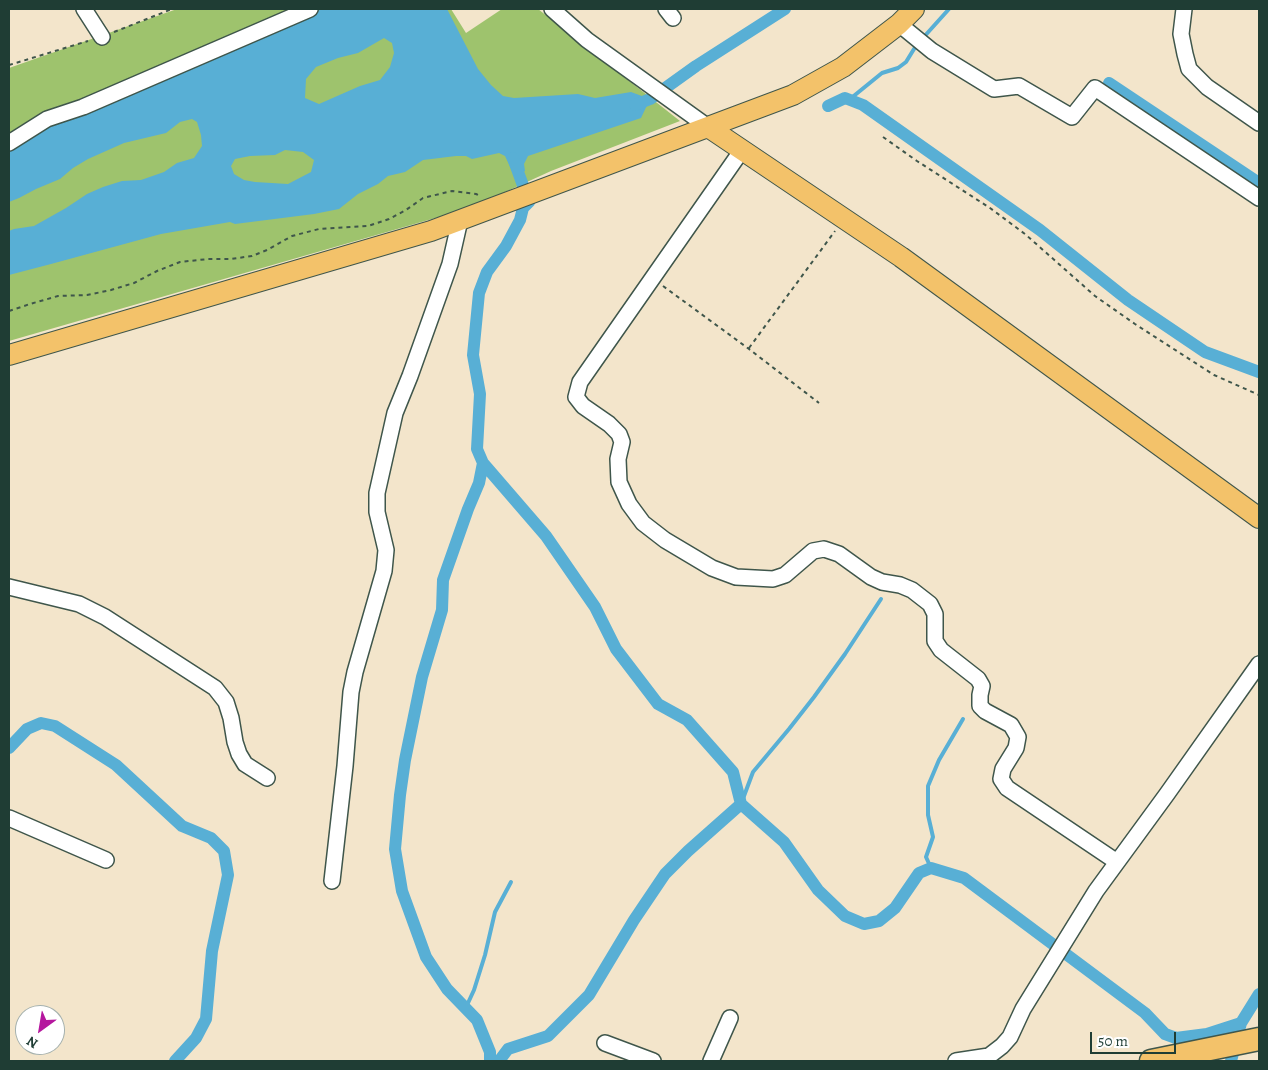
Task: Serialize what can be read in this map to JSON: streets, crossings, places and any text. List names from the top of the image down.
{
  "scale_bar": "50 m",
  "north": "bottom left"
}
